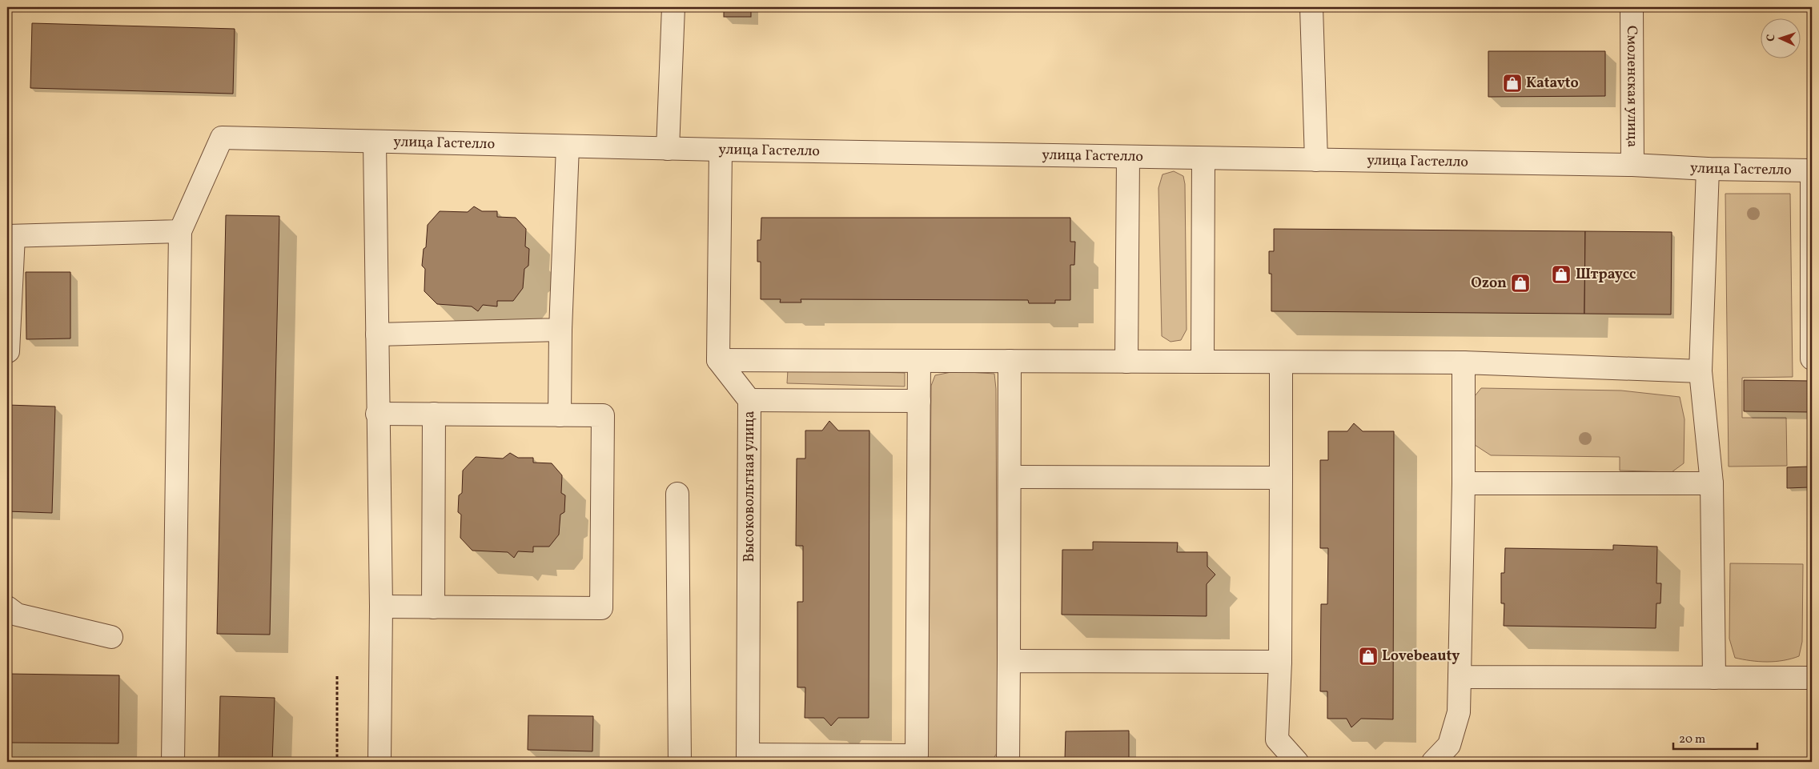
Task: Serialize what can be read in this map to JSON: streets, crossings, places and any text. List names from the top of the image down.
{
  "streets": {
    "street": ["Смоленская улица", "улица Гастелло", "Высоковольтная улица"]
  },
  "crossings": [
    ["Смоленская улица", "улица Гастелло"]
  ],
  "places": {
    "shop": [
      "Katavto",
      "Штраусс",
      "Ozon",
      "Lovebeauty"
    ]
  },
  "scale_bar": "20 m",
  "north": "left"
}
